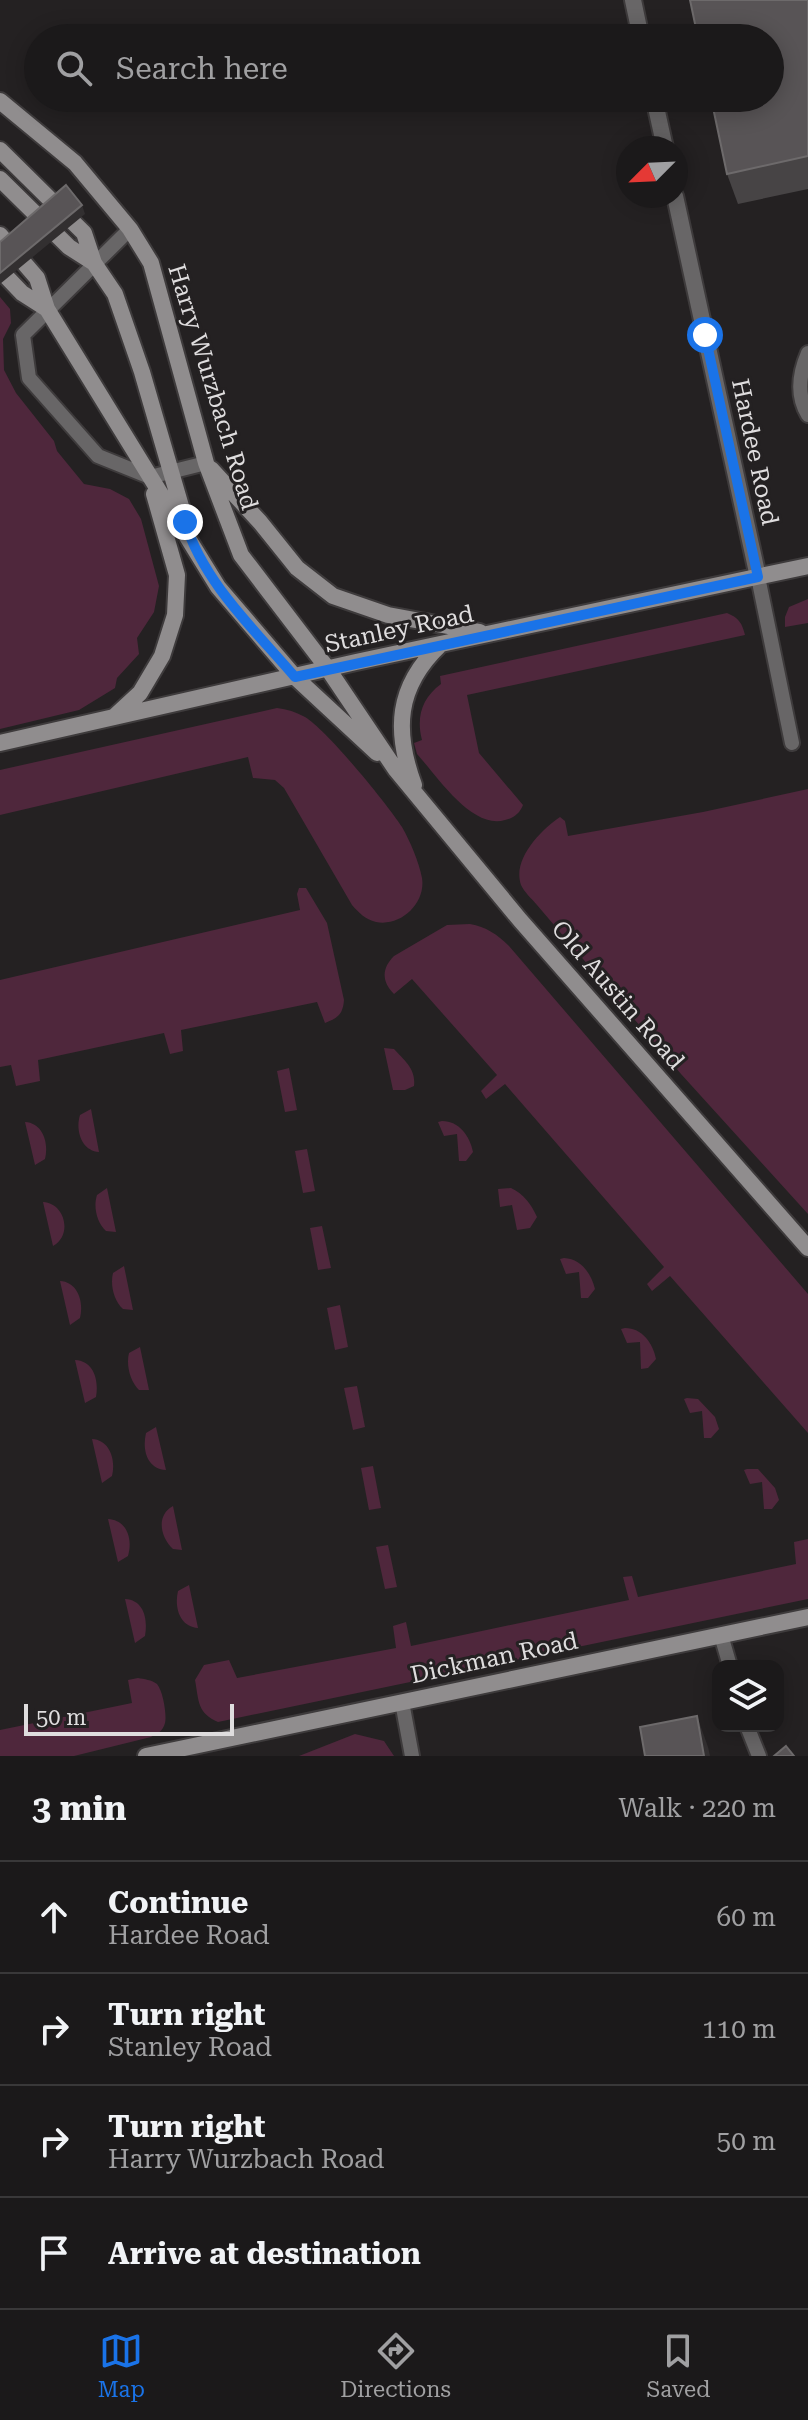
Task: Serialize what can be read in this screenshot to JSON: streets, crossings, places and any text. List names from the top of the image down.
{
  "streets": {
    "street": [
      "Harry Wurzbach Road",
      "Hardee Road",
      "Stanley Road",
      "Old Austin Road",
      "Dickman Road"
    ]
  },
  "crossings": [
    ["Harry Wurzbach Road", "Stanley Road"],
    ["Harry Wurzbach Road", "Old Austin Road"],
    ["Hardee Road", "Stanley Road"],
    ["Stanley Road", "Old Austin Road"]
  ],
  "scale_bar": "50 m",
  "north": "bottom left",
  "page": {
    "search": "Search here",
    "scale": "50 m",
    "heading": ["3 min", "Walk · 220 m"],
    "list": [
      ["Continue", "Hardee Road", "60 m"],
      ["Turn right", "Stanley Road", "110 m"],
      ["Turn right", "Harry Wurzbach Road", "50 m"],
      "Arrive at destination"
    ],
    "nav": ["Map", "Directions", "Saved"]
  }
}
